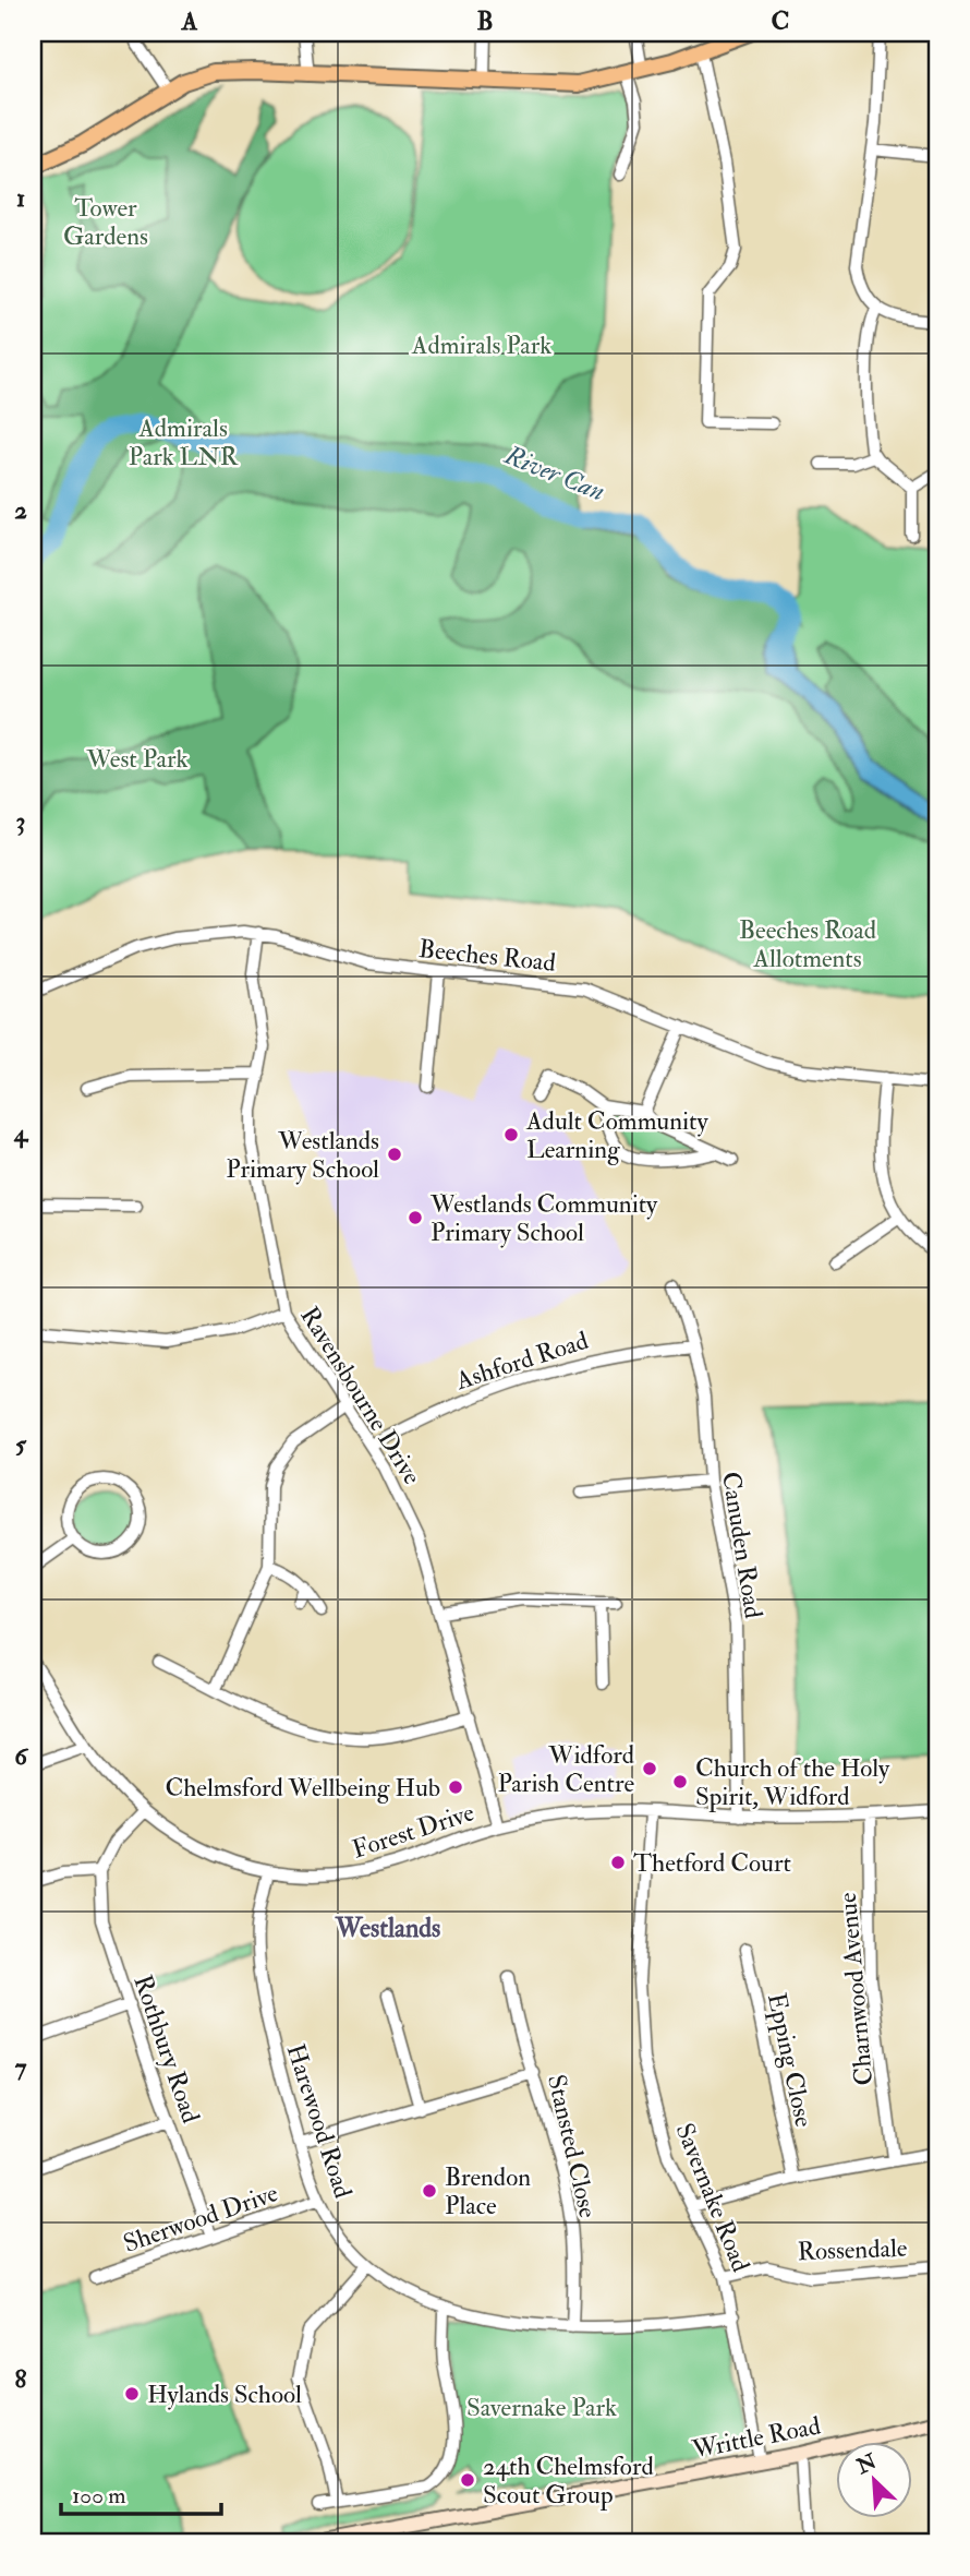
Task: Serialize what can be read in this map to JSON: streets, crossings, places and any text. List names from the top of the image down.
{
  "streets": {
    "street": [
      "Beeches Road",
      "Ashford Road",
      "Ravensbourne Drive",
      "Canuden Road",
      "Forest Drive",
      "Charnwood Avenue",
      "Rothbury Road",
      "Epping Close",
      "Harewood Road",
      "Stansted Close",
      "Savernake Road",
      "Sherwood Drive",
      "Rossendale",
      "Writtle Road"
    ]
  },
  "crossings": [
    ["Beeches Road", "Ravensbourne Drive"],
    ["Ashford Road", "Ravensbourne Drive"],
    ["Ashford Road", "Canuden Road"],
    ["Ravensbourne Drive", "Forest Drive"],
    ["Canuden Road", "Forest Drive"],
    ["Forest Drive", "Charnwood Avenue"],
    ["Forest Drive", "Harewood Road"],
    ["Forest Drive", "Savernake Road"],
    ["Rothbury Road", "Sherwood Drive"],
    ["Harewood Road", "Stansted Close"],
    ["Harewood Road", "Savernake Road"],
    ["Harewood Road", "Sherwood Drive"],
    ["Savernake Road", "Rossendale"],
    ["Savernake Road", "Writtle Road"]
  ],
  "districts": ["Westlands"],
  "water": ["River Can"],
  "parks": [
    "Tower Gardens",
    "Admirals Park",
    "Admirals Park LNR",
    "West Park",
    "Beeches Road Allotments",
    "Savernake Park"
  ],
  "places": [
    "Adult Community Learning",
    "Westlands Primary School",
    "Westlands Community Primary School",
    "Widford Parish Centre",
    "Church of the Holy Spirit, Widford",
    "Chelmsford Wellbeing Hub",
    "Thetford Court",
    "Brendon Place",
    "Hylands School",
    "24th Chelmsford Scout Group"
  ],
  "scale_bar": "100 m",
  "north": "top left",
  "grid": {
    "columns": ["A", "B", "C"],
    "rows": [
      "1",
      "2",
      "3",
      "4",
      "5",
      "6",
      "7",
      "8"
    ]
  }
}
